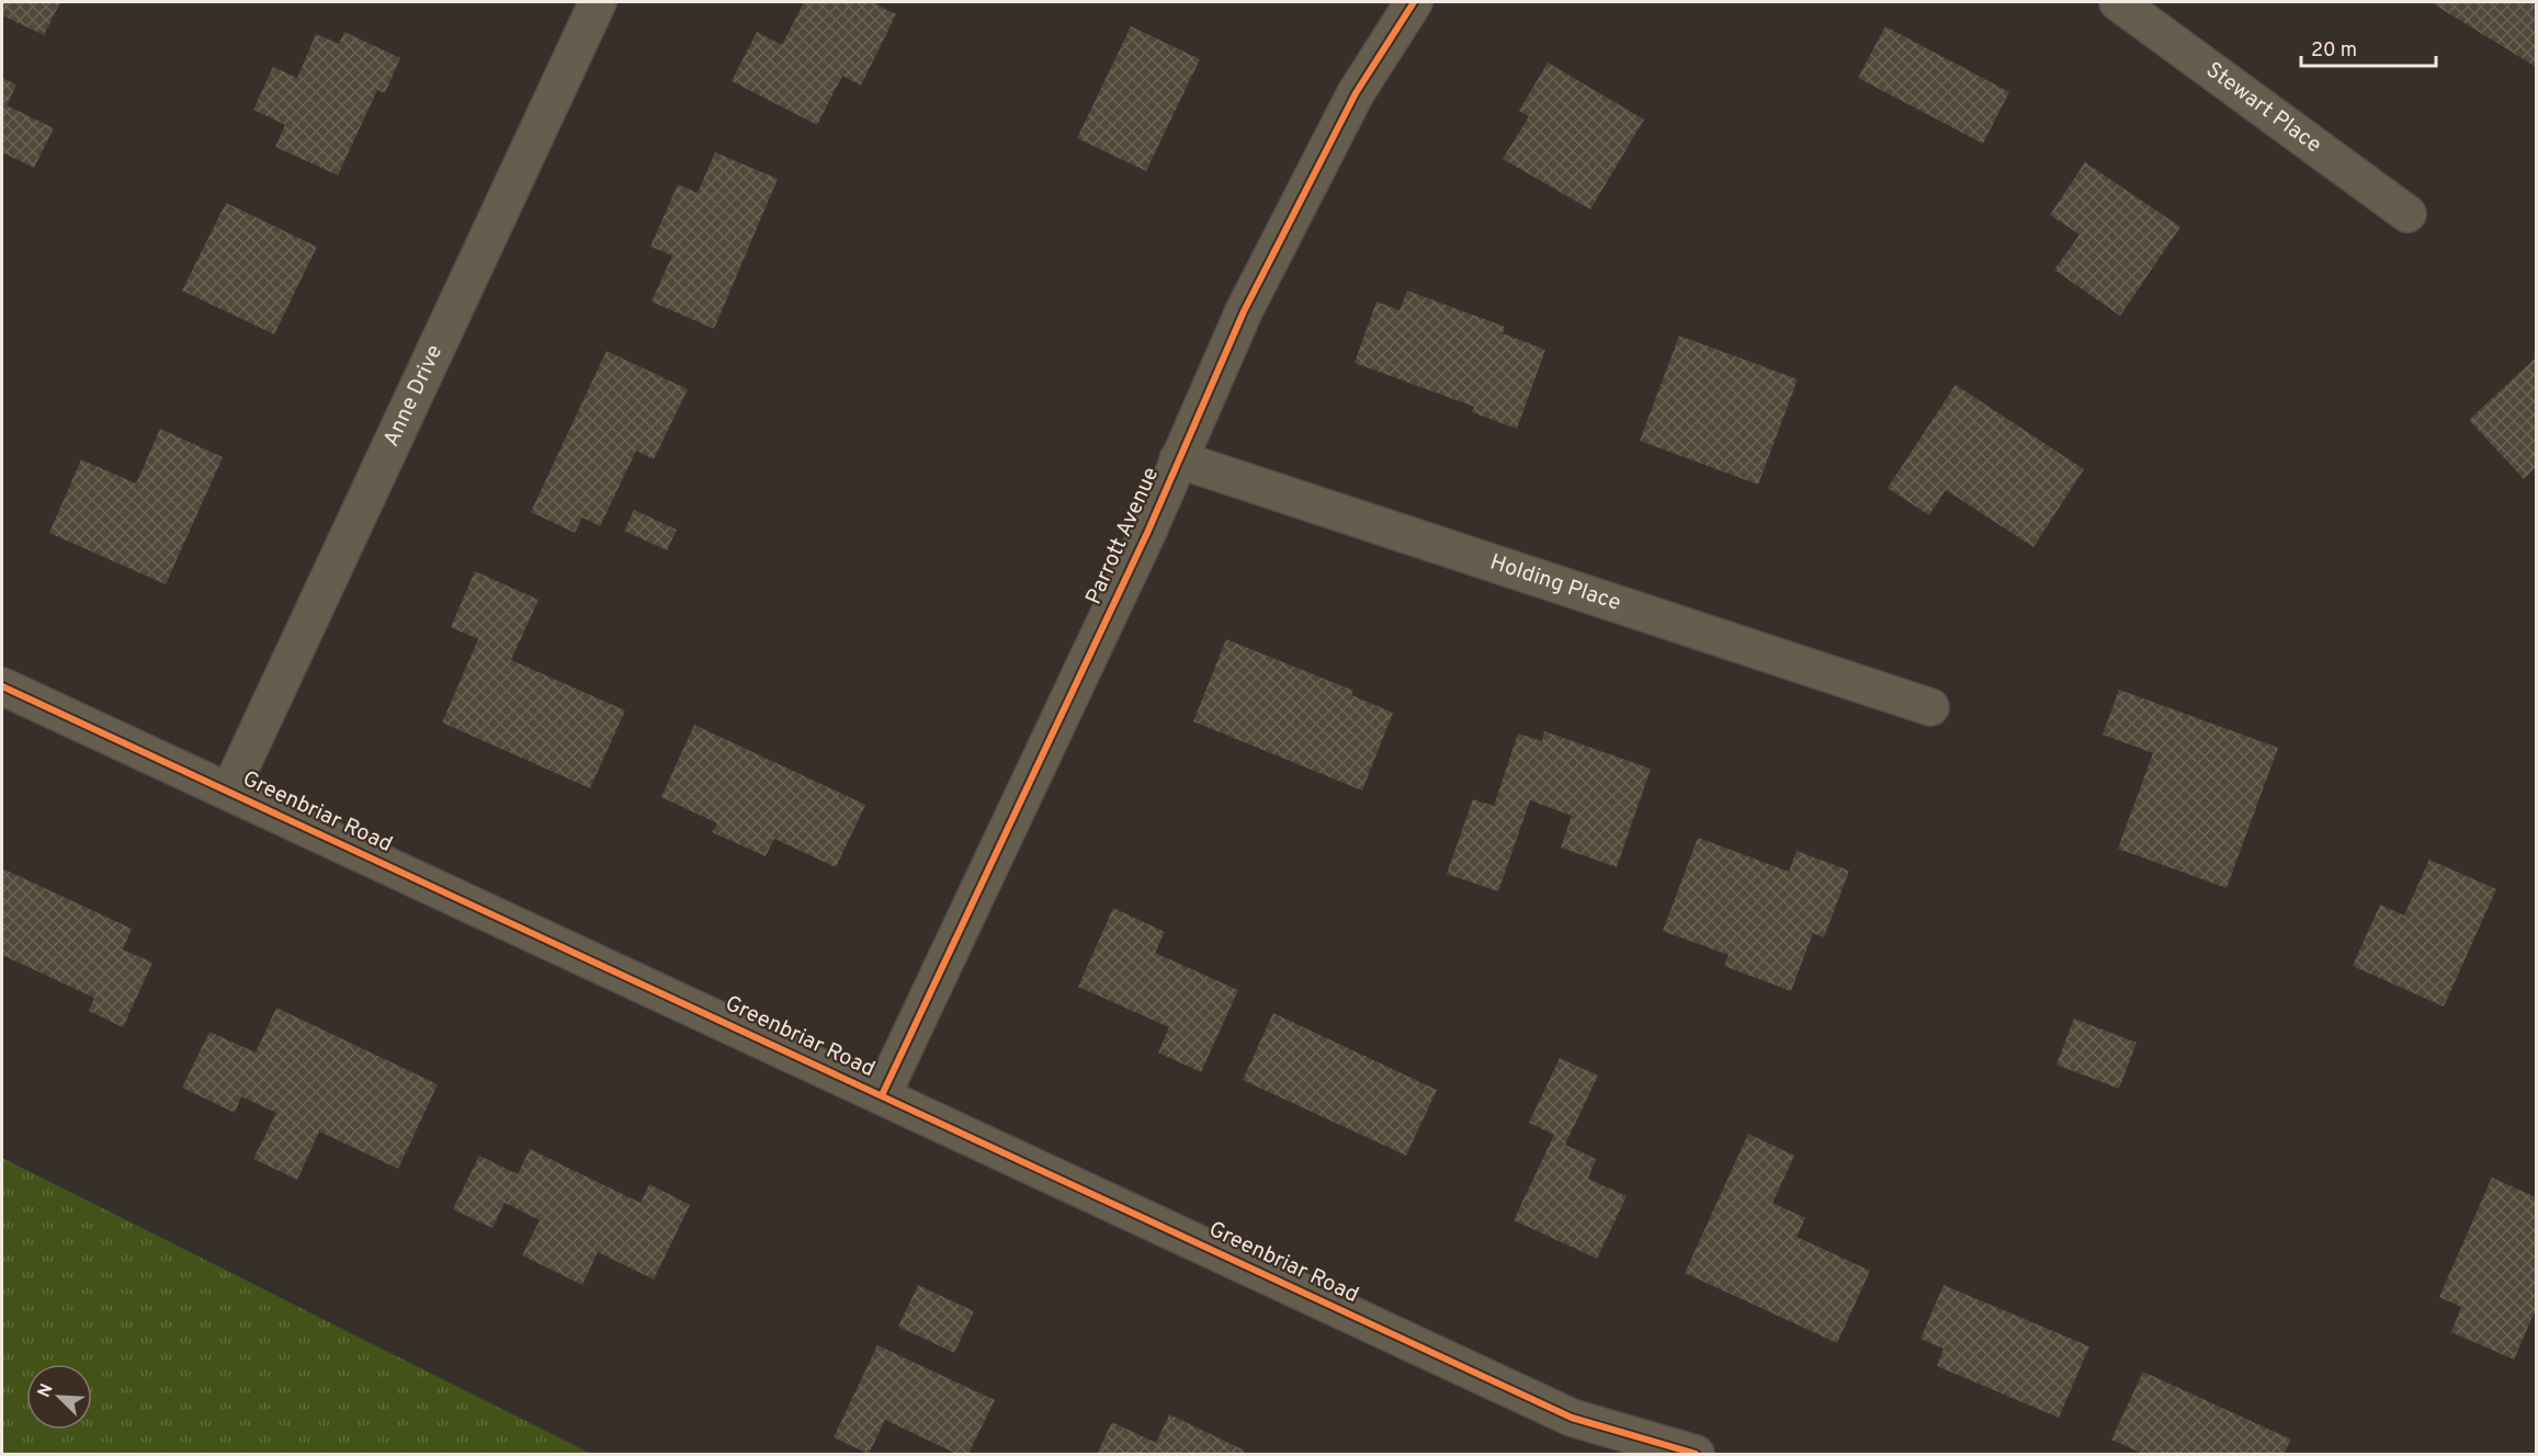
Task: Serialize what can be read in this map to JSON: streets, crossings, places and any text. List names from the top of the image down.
{
  "streets": {
    "street": [
      "Stewart Place",
      "Anne Drive",
      "Parrott Avenue",
      "Holding Place",
      "Greenbriar Road"
    ]
  },
  "crossings": [
    ["Anne Drive", "Greenbriar Road"],
    ["Parrott Avenue", "Holding Place"],
    ["Parrott Avenue", "Greenbriar Road"]
  ],
  "scale_bar": "20 m",
  "north": "top left"
}
